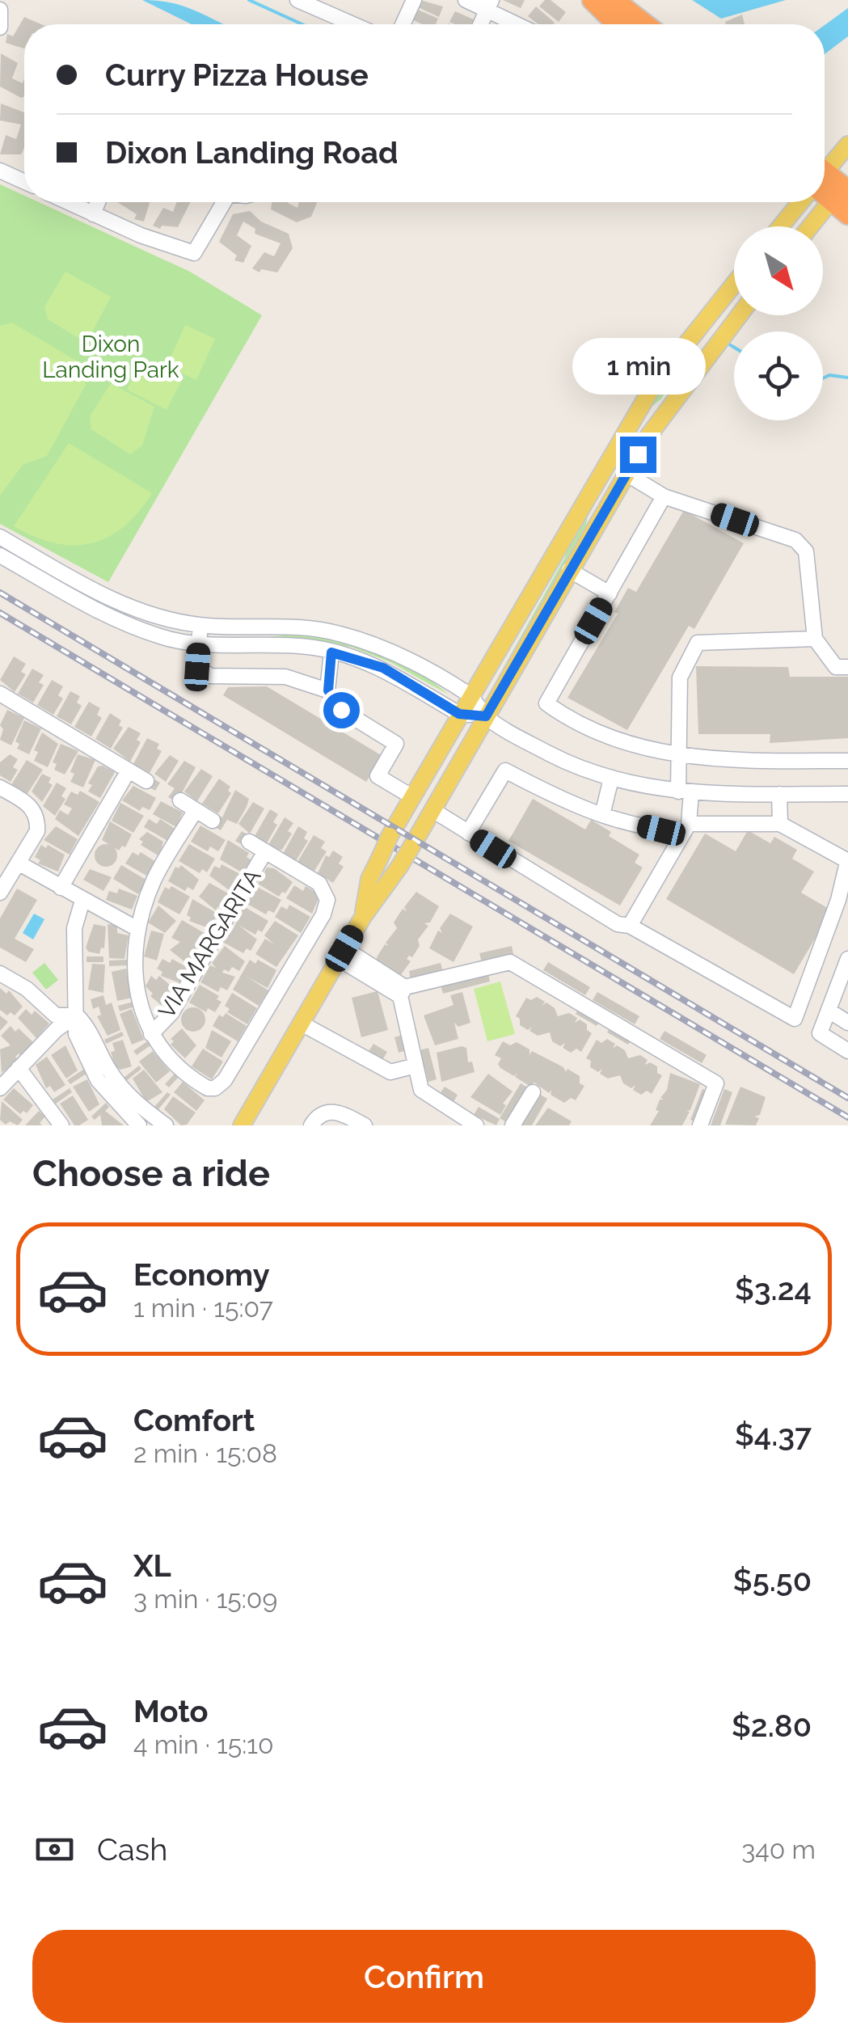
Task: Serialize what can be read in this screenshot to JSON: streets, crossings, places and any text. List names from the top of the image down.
{
  "streets": {
    "street": ["VIA MARGARITA"]
  },
  "parks": ["Dixon Landing Park"],
  "north": "bottom right",
  "page": {
    "banner": ["Curry Pizza House", "Dixon Landing Road"],
    "bubble": "1 min",
    "heading": "Choose a ride",
    "list": [
      {
        "name": "Economy",
        "note": "1 min · 15:07",
        "value": "$3.24"
      },
      {
        "name": "Comfort",
        "note": "2 min · 15:08",
        "value": "$4.37"
      },
      {
        "name": "XL",
        "note": "3 min · 15:09",
        "value": "$5.50"
      },
      {
        "name": "Moto",
        "note": "4 min · 15:10",
        "value": "$2.80"
      }
    ],
    "pay": ["Cash", "340 m"],
    "buttons": "Confirm"
  }
}
